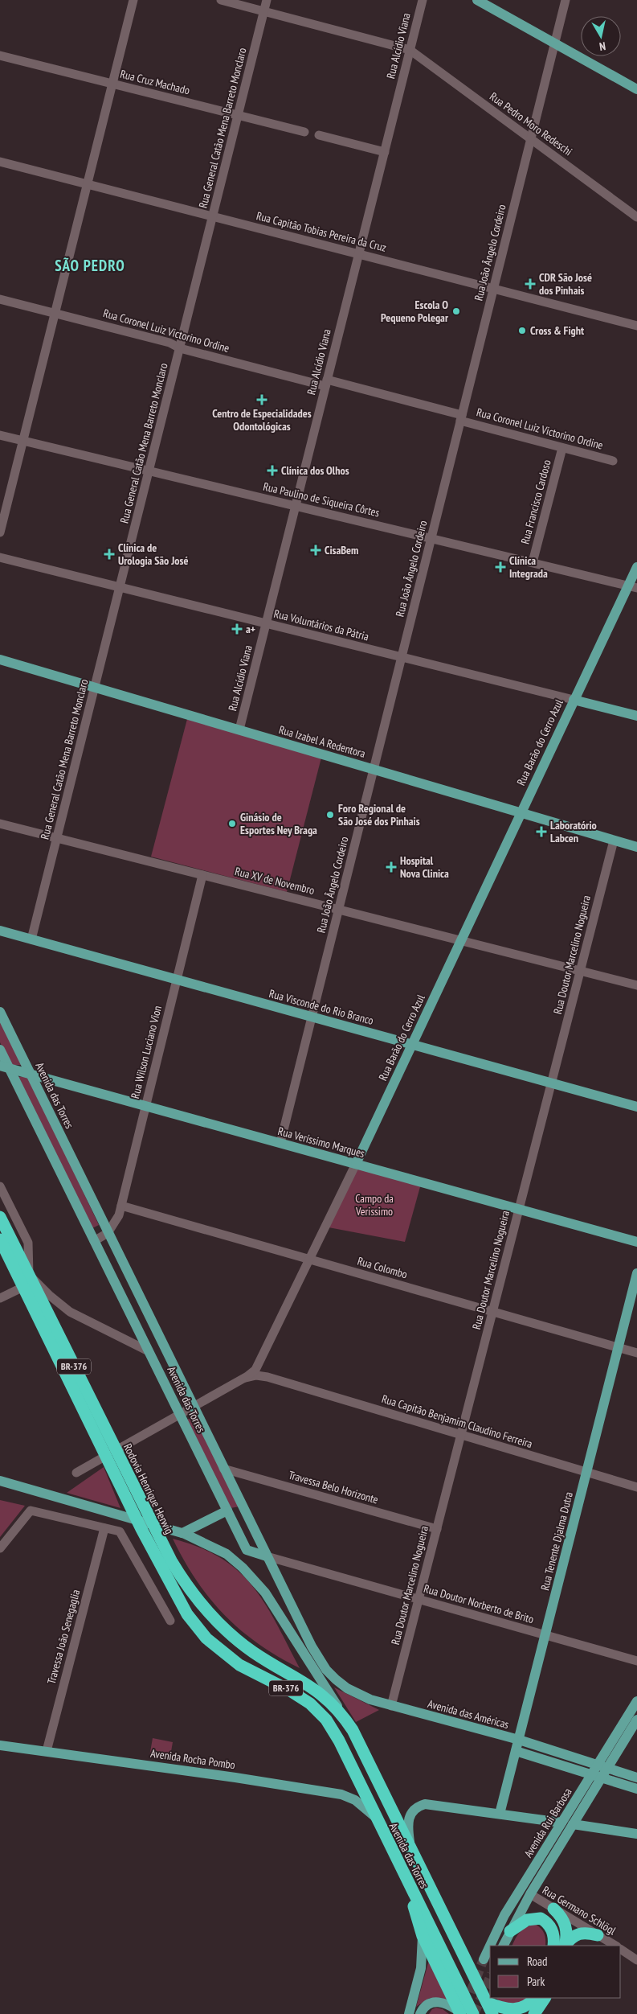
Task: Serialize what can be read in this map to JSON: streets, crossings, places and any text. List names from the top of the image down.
{
  "streets": {
    "highway": ["Avenida das Torres", "BR-376", "Rodovia Henrique Herwig"],
    "main road": [
      "Rua Voluntários da Pátria",
      "Rua Izabel A Redentora",
      "Rua Barão do Cerro Azul",
      "Rua Visconde do Rio Branco",
      "Rua Veríssimo Marques",
      "Rua Tenente Djalma Dutra",
      "Avenida das Américas",
      "Avenida Rocha Pombo",
      "Avenida Rui Barbosa"
    ],
    "street": [
      "Rua Alcídio Viana",
      "Rua Cruz Machado",
      "Rua Pedro Moro Redeschi",
      "Rua General Catão Mena Barreto Monclaro",
      "Rua Capitão Tobias Pereira da Cruz",
      "Rua João Ângelo Cordeiro",
      "Rua Coronel Luiz Victorino Ordine",
      "Rua Paulino de Siqueira Côrtes",
      "Rua Francisco Cardoso",
      "Rua XV de Novembro",
      "Rua Doutor Marcelino Nogueira",
      "Rua Wilson Luciano Vion",
      "Rua Colombo",
      "Rua Capitão Benjamim Claudino Ferreira",
      "Travessa Belo Horizonte",
      "Rua Doutor Norberto de Brito",
      "Travessa João Senegaglia",
      "Rua Germano Schlögl"
    ]
  },
  "crossings": [
    ["Rua Alcídio Viana", "Rua Pedro Moro Redeschi"],
    ["Rua Alcídio Viana", "Rua Capitão Tobias Pereira da Cruz"],
    ["Rua Alcídio Viana", "Rua Coronel Luiz Victorino Ordine"],
    ["Rua Alcídio Viana", "Rua Paulino de Siqueira Côrtes"],
    ["Rua Alcídio Viana", "Rua Voluntários da Pátria"],
    ["Rua Alcídio Viana", "Rua Izabel A Redentora"],
    ["Rua Cruz Machado", "Rua General Catão Mena Barreto Monclaro"],
    ["Rua Pedro Moro Redeschi", "Rua João Ângelo Cordeiro"],
    ["Rua General Catão Mena Barreto Monclaro", "Rua Capitão Tobias Pereira da Cruz"],
    ["Rua General Catão Mena Barreto Monclaro", "Rua Coronel Luiz Victorino Ordine"],
    ["Rua General Catão Mena Barreto Monclaro", "Rua Paulino de Siqueira Côrtes"],
    ["Rua General Catão Mena Barreto Monclaro", "Rua Voluntários da Pátria"],
    ["Rua General Catão Mena Barreto Monclaro", "Rua Izabel A Redentora"],
    ["Rua General Catão Mena Barreto Monclaro", "Rua XV de Novembro"],
    ["Rua General Catão Mena Barreto Monclaro", "Rua Visconde do Rio Branco"],
    ["Rua Capitão Tobias Pereira da Cruz", "Rua João Ângelo Cordeiro"],
    ["Rua João Ângelo Cordeiro", "Rua Coronel Luiz Victorino Ordine"],
    ["Rua João Ângelo Cordeiro", "Rua Paulino de Siqueira Côrtes"],
    ["Rua João Ângelo Cordeiro", "Rua Voluntários da Pátria"],
    ["Rua João Ângelo Cordeiro", "Rua Izabel A Redentora"],
    ["Rua João Ângelo Cordeiro", "Rua XV de Novembro"],
    ["Rua João Ângelo Cordeiro", "Rua Visconde do Rio Branco"],
    ["Rua João Ângelo Cordeiro", "Rua Veríssimo Marques"],
    ["Rua Coronel Luiz Victorino Ordine", "Rua Francisco Cardoso"],
    ["Rua Paulino de Siqueira Côrtes", "Rua Francisco Cardoso"],
    ["Rua Paulino de Siqueira Côrtes", "Rua Barão do Cerro Azul"],
    ["Rua Voluntários da Pátria", "Rua Barão do Cerro Azul"],
    ["Rua Izabel A Redentora", "Rua Barão do Cerro Azul"],
    ["Rua Izabel A Redentora", "Rua Doutor Marcelino Nogueira"],
    ["Rua Barão do Cerro Azul", "Rua XV de Novembro"],
    ["Rua Barão do Cerro Azul", "Rua Visconde do Rio Branco"],
    ["Rua Barão do Cerro Azul", "Avenida das Torres"],
    ["Rua Barão do Cerro Azul", "Rua Veríssimo Marques"],
    ["Rua Barão do Cerro Azul", "Rua Colombo"],
    ["Rua Barão do Cerro Azul", "Rua Capitão Benjamim Claudino Ferreira"],
    ["Rua Barão do Cerro Azul", "Rodovia Henrique Herwig"],
    ["Rua XV de Novembro", "Rua Doutor Marcelino Nogueira"],
    ["Rua XV de Novembro", "Rua Wilson Luciano Vion"],
    ["Rua Doutor Marcelino Nogueira", "Rua Visconde do Rio Branco"],
    ["Rua Doutor Marcelino Nogueira", "Rua Veríssimo Marques"],
    ["Rua Doutor Marcelino Nogueira", "Rua Colombo"],
    ["Rua Doutor Marcelino Nogueira", "Rua Capitão Benjamim Claudino Ferreira"],
    ["Rua Doutor Marcelino Nogueira", "Travessa Belo Horizonte"],
    ["Rua Doutor Marcelino Nogueira", "Rua Doutor Norberto de Brito"],
    ["Rua Doutor Marcelino Nogueira", "Avenida das Américas"],
    ["Rua Visconde do Rio Branco", "Rua Wilson Luciano Vion"],
    ["Rua Wilson Luciano Vion", "Avenida das Torres"],
    ["Rua Wilson Luciano Vion", "Rua Veríssimo Marques"],
    ["Rua Wilson Luciano Vion", "Rua Colombo"],
    ["Avenida das Torres", "Rua Veríssimo Marques"],
    ["Avenida das Torres", "Travessa Belo Horizonte"],
    ["Avenida das Torres", "Rodovia Henrique Herwig"],
    ["Avenida das Torres", "Rua Doutor Norberto de Brito"],
    ["Avenida das Torres", "Avenida das Américas"],
    ["Avenida das Torres", "Avenida Rocha Pombo"],
    ["Rua Colombo", "Rua Tenente Djalma Dutra"],
    ["Rua Capitão Benjamim Claudino Ferreira", "Rua Tenente Djalma Dutra"],
    ["Rua Tenente Djalma Dutra", "Rua Doutor Norberto de Brito"],
    ["Rua Tenente Djalma Dutra", "Avenida das Américas"],
    ["Travessa João Senegaglia", "Avenida Rocha Pombo"],
    ["Avenida das Américas", "Avenida Rui Barbosa"],
    ["Avenida Rui Barbosa", "Rua Germano Schlögl"]
  ],
  "districts": ["SÃO PEDRO"],
  "parks": ["Campo da Verissimo"],
  "places": {
    "health": [
      "CDR São José dos Pinhais",
      "Centro de Especialidades Odontológicas",
      "Clínica dos Olhos",
      "CisaBem",
      "Clínica de Urologia São José",
      "Clínica Integrada",
      "a+",
      "Laboratório Labcen",
      "Hospital Nova Clinica"
    ],
    "other": [
      "Escola O Pequeno Polegar",
      "Cross & Fight",
      "Foro Regional de São José dos Pinhais",
      "Ginásio de Esportes Ney Braga"
    ]
  },
  "legend": ["Road", "Park"],
  "north": "bottom"
}
